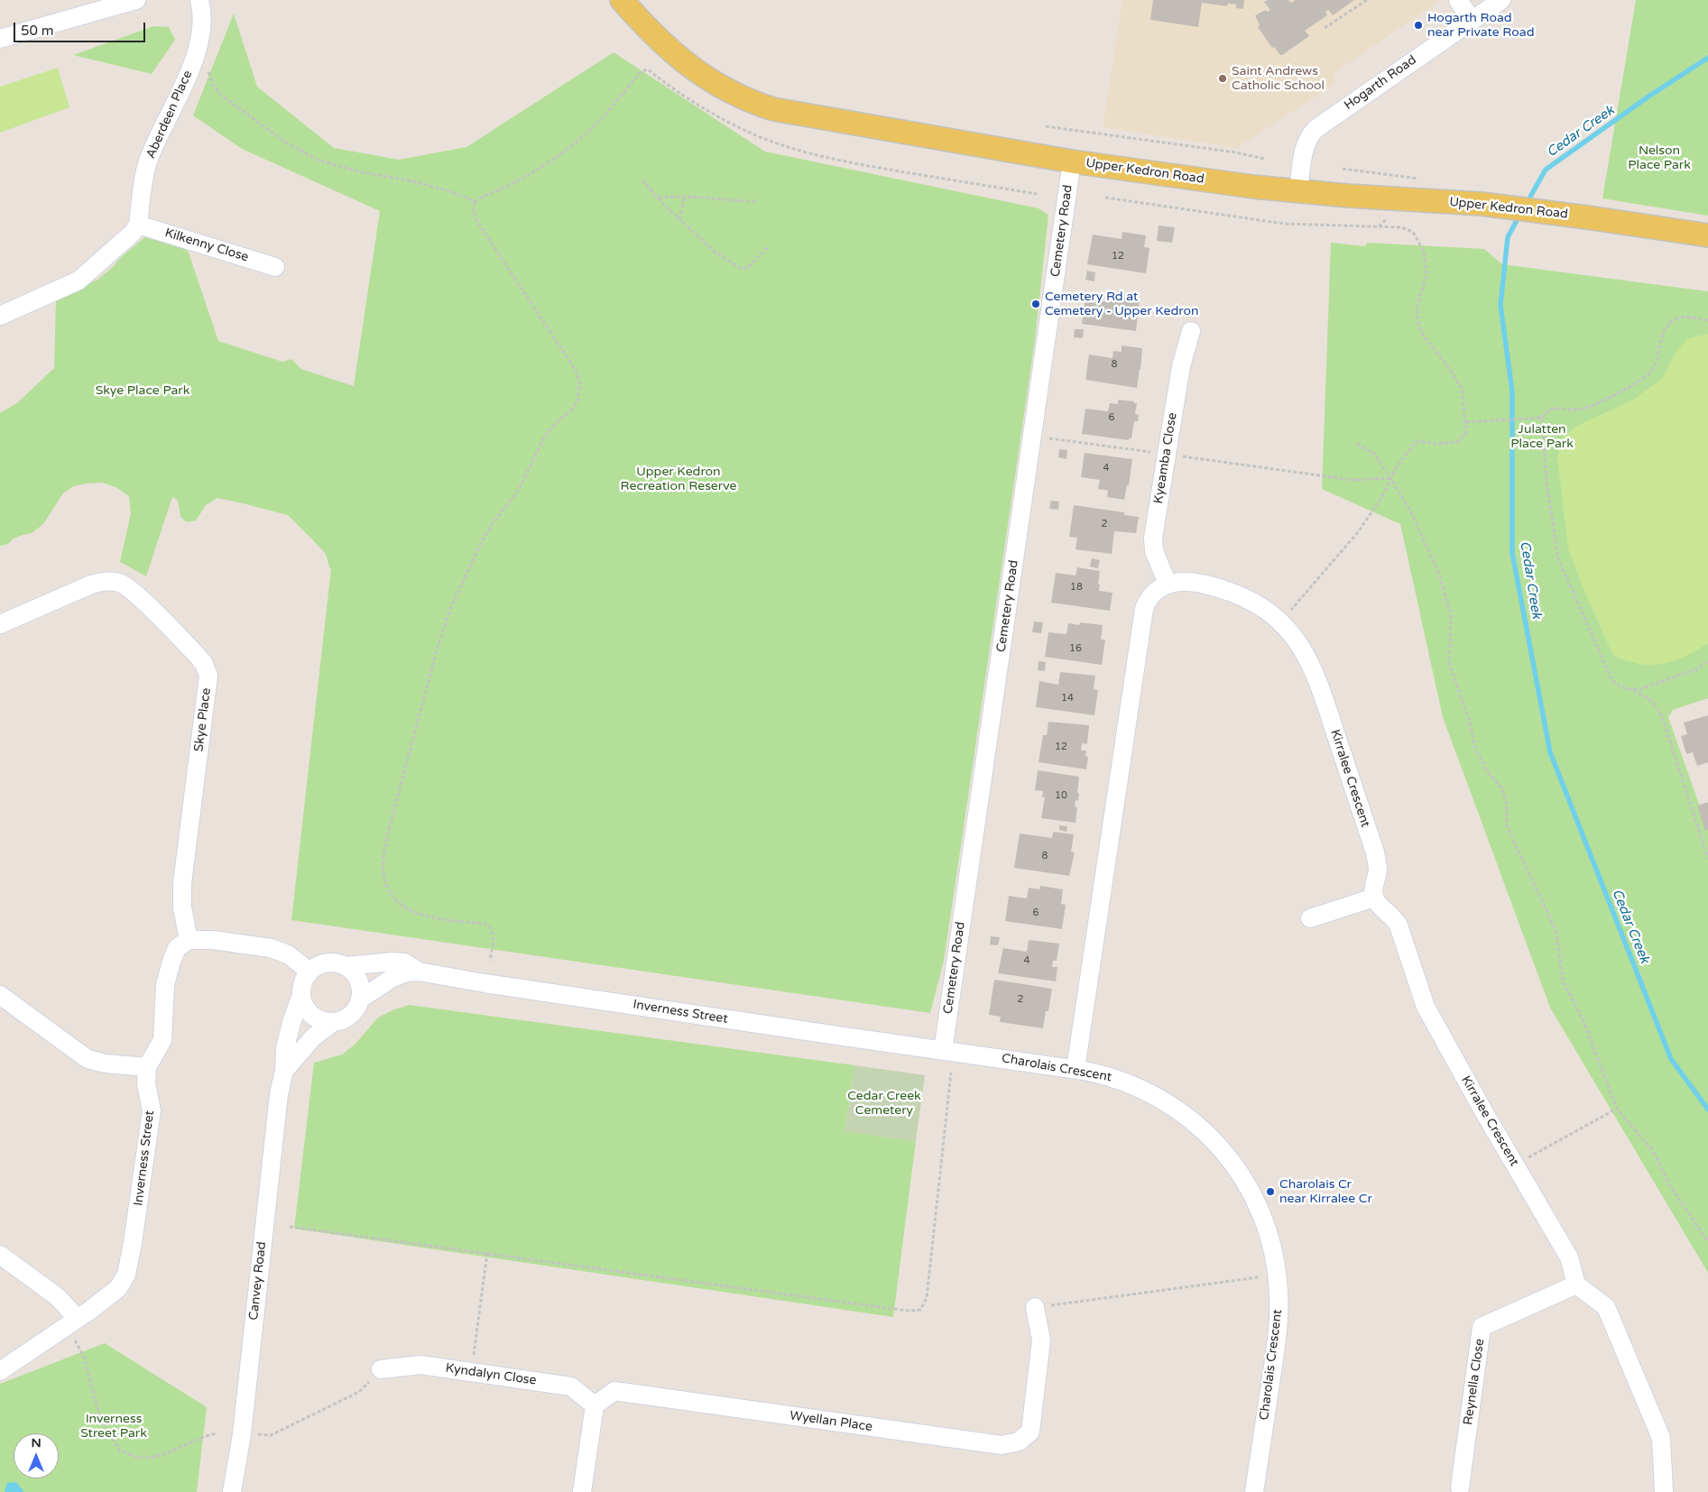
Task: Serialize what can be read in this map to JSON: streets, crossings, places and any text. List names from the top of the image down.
{
  "streets": {
    "main road": ["Upper Kedron Road"],
    "street": [
      "Hogarth Road",
      "Aberdeen Place",
      "Cemetery Road",
      "Kilkenny Close",
      "Kyeamba Close",
      "Skye Place",
      "Kirralee Crescent",
      "Inverness Street",
      "Charolais Crescent",
      "Canvey Road",
      "Kyndalyn Close",
      "Reynella Close",
      "Wyellan Place"
    ]
  },
  "crossings": [
    ["Hogarth Road", "Upper Kedron Road"],
    ["Aberdeen Place", "Kilkenny Close"],
    ["Upper Kedron Road", "Cemetery Road"],
    ["Cemetery Road", "Inverness Street"],
    ["Cemetery Road", "Charolais Crescent"],
    ["Kyeamba Close", "Kirralee Crescent"],
    ["Skye Place", "Inverness Street"],
    ["Kirralee Crescent", "Reynella Close"],
    ["Inverness Street", "Charolais Crescent"],
    ["Kyndalyn Close", "Wyellan Place"]
  ],
  "water": ["Cedar Creek"],
  "parks": [
    "Nelson Place Park",
    "Skye Place Park",
    "Julatten Place Park",
    "Upper Kedron Recreation Reserve",
    "Cedar Creek Cemetery",
    "Inverness Street Park"
  ],
  "places": [
    "Hogarth Road near Private Road",
    "Saint Andrews Catholic School",
    "Cemetery Rd at Cemetery - Upper Kedron",
    "Charolais Cr near Kirralee Cr"
  ],
  "house_numbers": [
    "12",
    "8",
    "6",
    "4",
    "2",
    "18",
    "16",
    "14",
    "12",
    "10",
    "8",
    "6",
    "4",
    "2"
  ],
  "scale_bar": "50 m",
  "north": "top"
}
